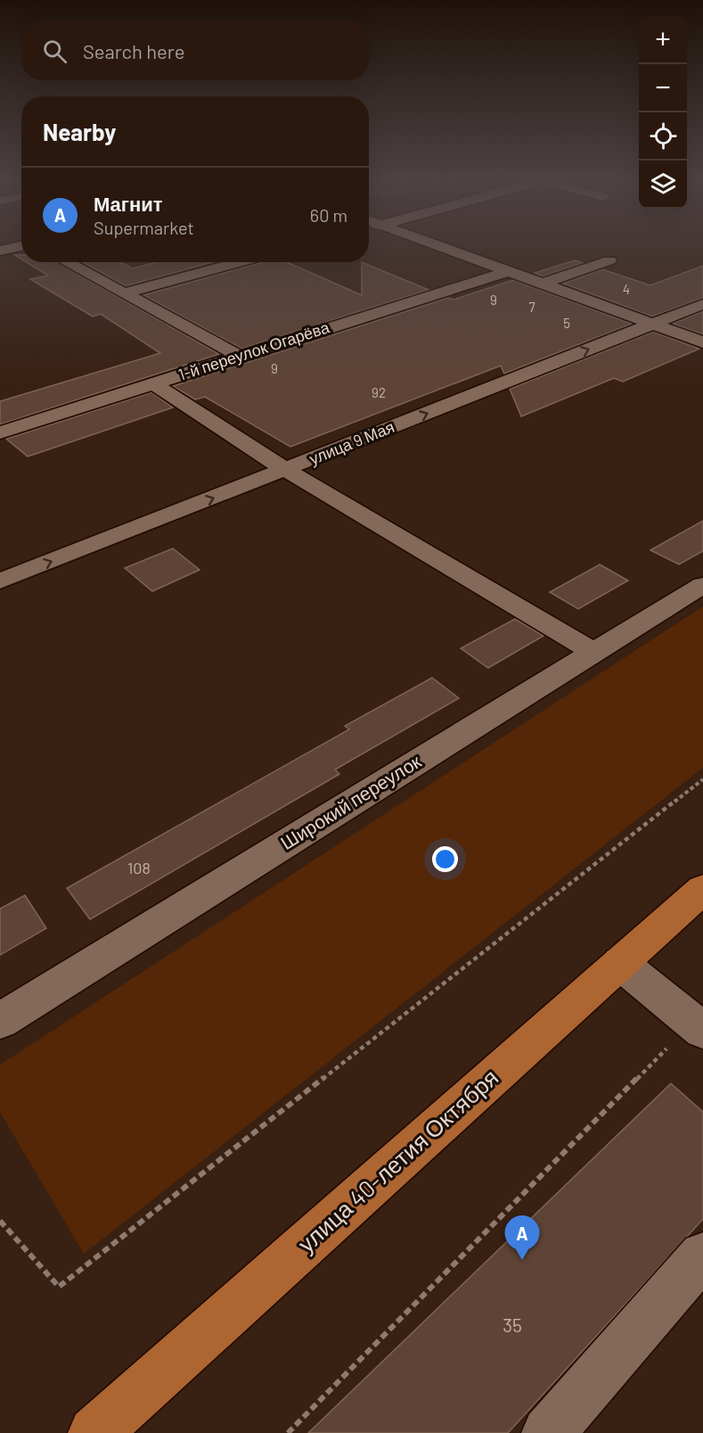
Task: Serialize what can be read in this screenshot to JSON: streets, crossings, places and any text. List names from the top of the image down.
{
  "streets": {
    "main road": ["улица 40-летия Октября"],
    "street": ["1-й переулок Огарёва", "улица 9 Мая", "Широкий переулок"]
  },
  "one_way": ["улица 9 Мая"],
  "house_numbers": [
    "4",
    "9",
    "7",
    "5",
    "9",
    "92",
    "108",
    "35"
  ],
  "page": {
    "map_buttons": ["+", "−"],
    "search": "Search here",
    "heading": "Nearby",
    "list": [
      {
        "mark": "A",
        "name": "Магнит",
        "note": "Supermarket",
        "value": "60 m"
      }
    ],
    "pins": "A"
  }
}
